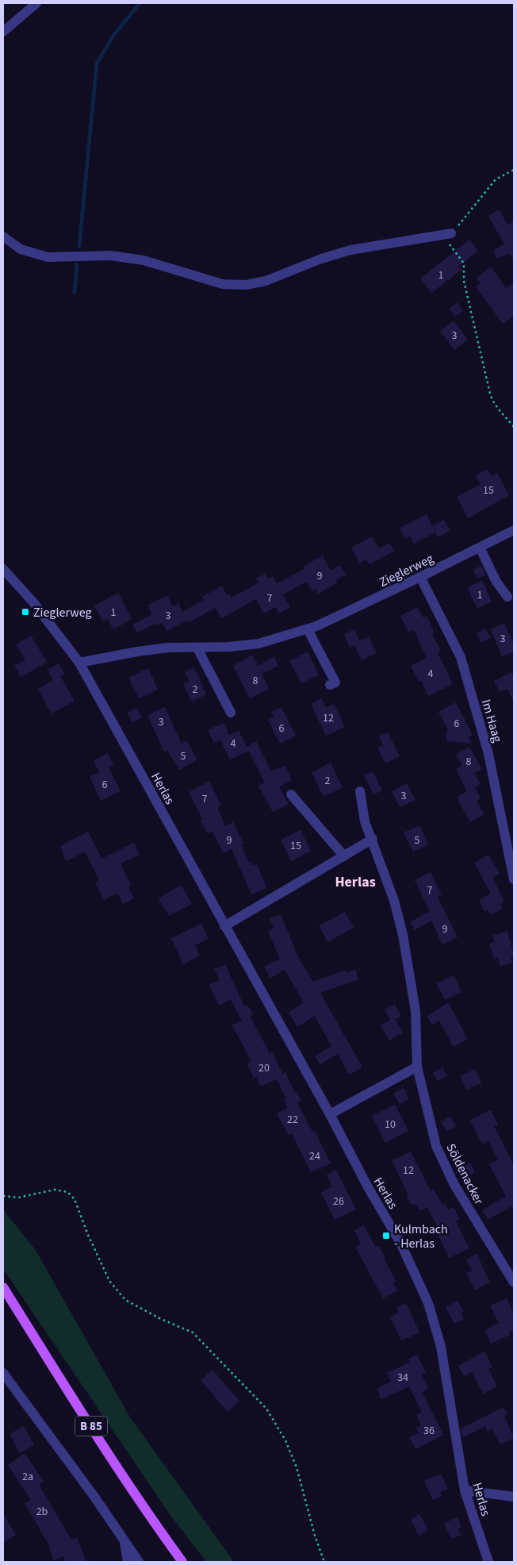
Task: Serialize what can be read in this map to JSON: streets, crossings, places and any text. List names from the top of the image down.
{
  "streets": {
    "main road": ["B 85"],
    "street": [
      "Zieglerweg",
      "Im Haag",
      "Herlas",
      "Söldenacker"
    ]
  },
  "crossings": [
    ["Zieglerweg", "Im Haag"],
    ["Zieglerweg", "Herlas"]
  ],
  "districts": ["Herlas"],
  "places": {
    "transit": ["Zieglerweg", "Kulmbach - Herlas"]
  },
  "house_numbers": [
    "1",
    "3",
    "15",
    "9",
    "1",
    "7",
    "1",
    "3",
    "3",
    "4",
    "8",
    "2",
    "12",
    "3",
    "6",
    "6",
    "4",
    "5",
    "8",
    "2",
    "6",
    "3",
    "7",
    "9",
    "5",
    "15",
    "7",
    "9",
    "20",
    "22",
    "10",
    "24",
    "12",
    "26",
    "34",
    "36",
    "2a",
    "2b"
  ]
}
